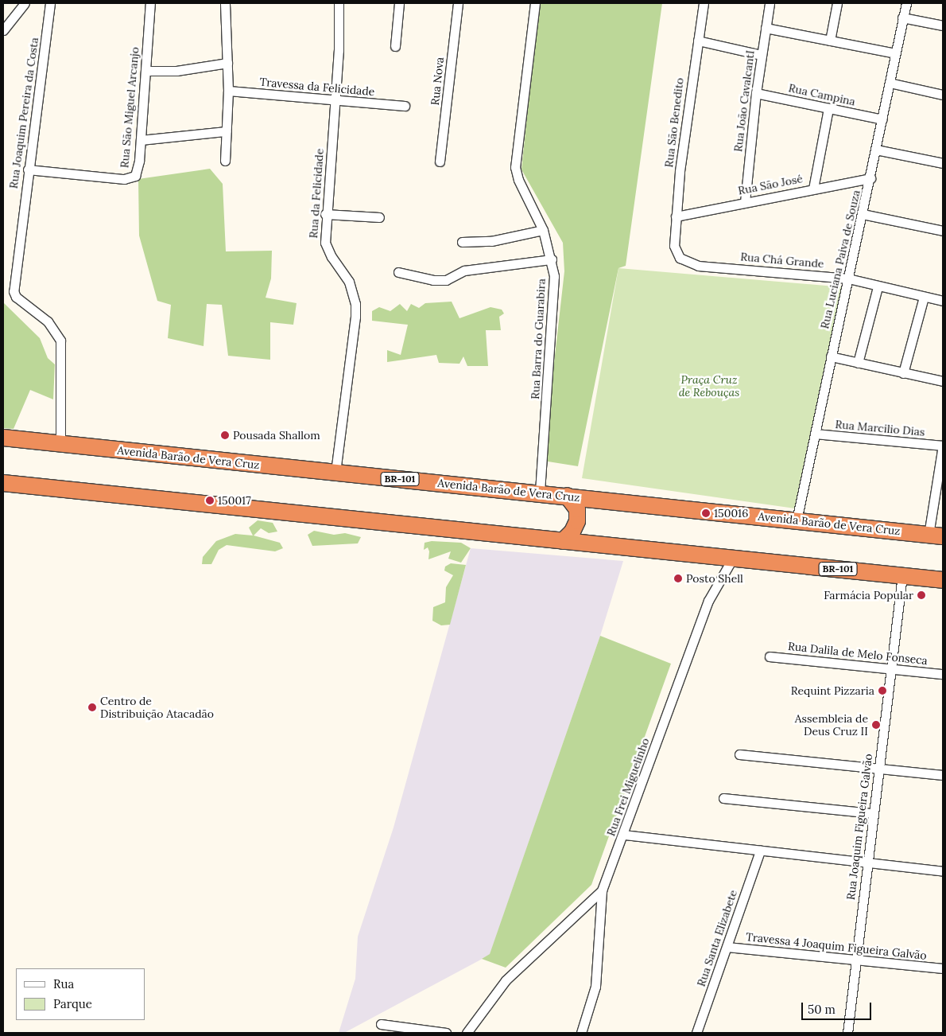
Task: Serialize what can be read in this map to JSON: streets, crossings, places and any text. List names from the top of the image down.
{
  "streets": {
    "highway": ["Avenida Barão de Vera Cruz", "BR-101"],
    "street": [
      "Rua Nova",
      "Travessa da Felicidade",
      "Rua Campina",
      "Rua João CavalcantI",
      "Rua São Miguel Arcanjo",
      "Rua Joaquim Pereira da Costa",
      "Rua São Benedito",
      "Rua São José",
      "Rua da Felicidade",
      "Rua Luciana Paiva de Souza",
      "Rua Chá Grande",
      "Rua Barra do Guarabira",
      "Rua Marcilio Dias",
      "Rua Dalila de Melo Fonseca",
      "Rua Frei Miguelinho",
      "Rua Joaquim Figueira Galvão",
      "Rua Santa Elizabete",
      "Travessa 4 Joaquim Figueira Galvão"
    ]
  },
  "crossings": [
    ["Travessa da Felicidade", "Rua da Felicidade"],
    ["Rua Campina", "Rua João CavalcantI"],
    ["Rua Campina", "Rua Luciana Paiva de Souza"],
    ["Rua João CavalcantI", "Rua São José"],
    ["Rua São Miguel Arcanjo", "Rua Joaquim Pereira da Costa"],
    ["Rua Joaquim Pereira da Costa", "Avenida Barão de Vera Cruz"],
    ["Rua São Benedito", "Rua São José"],
    ["Rua São Benedito", "Rua Chá Grande"],
    ["Rua São José", "Rua Luciana Paiva de Souza"],
    ["Rua da Felicidade", "Avenida Barão de Vera Cruz"],
    ["Rua Luciana Paiva de Souza", "Rua Chá Grande"],
    ["Rua Luciana Paiva de Souza", "Rua Marcilio Dias"],
    ["Rua Luciana Paiva de Souza", "Avenida Barão de Vera Cruz"],
    ["Rua Barra do Guarabira", "Avenida Barão de Vera Cruz"],
    ["BR-101", "Rua Frei Miguelinho"],
    ["BR-101", "Rua Joaquim Figueira Galvão"],
    ["Rua Dalila de Melo Fonseca", "Rua Joaquim Figueira Galvão"],
    ["Rua Joaquim Figueira Galvão", "Travessa 4 Joaquim Figueira Galvão"],
    ["Rua Santa Elizabete", "Travessa 4 Joaquim Figueira Galvão"]
  ],
  "parks": ["Praça Cruz de Rebouças"],
  "places": [
    "Pousada Shallom",
    "150017",
    "150016",
    "Posto Shell",
    "Farmácia Popular",
    "Requint Pizzaria",
    "Centro de Distribuição Atacadão",
    "Assembleia de Deus Cruz II"
  ],
  "legend": ["Rua", "Parque"],
  "scale_bar": "50 m"
}
